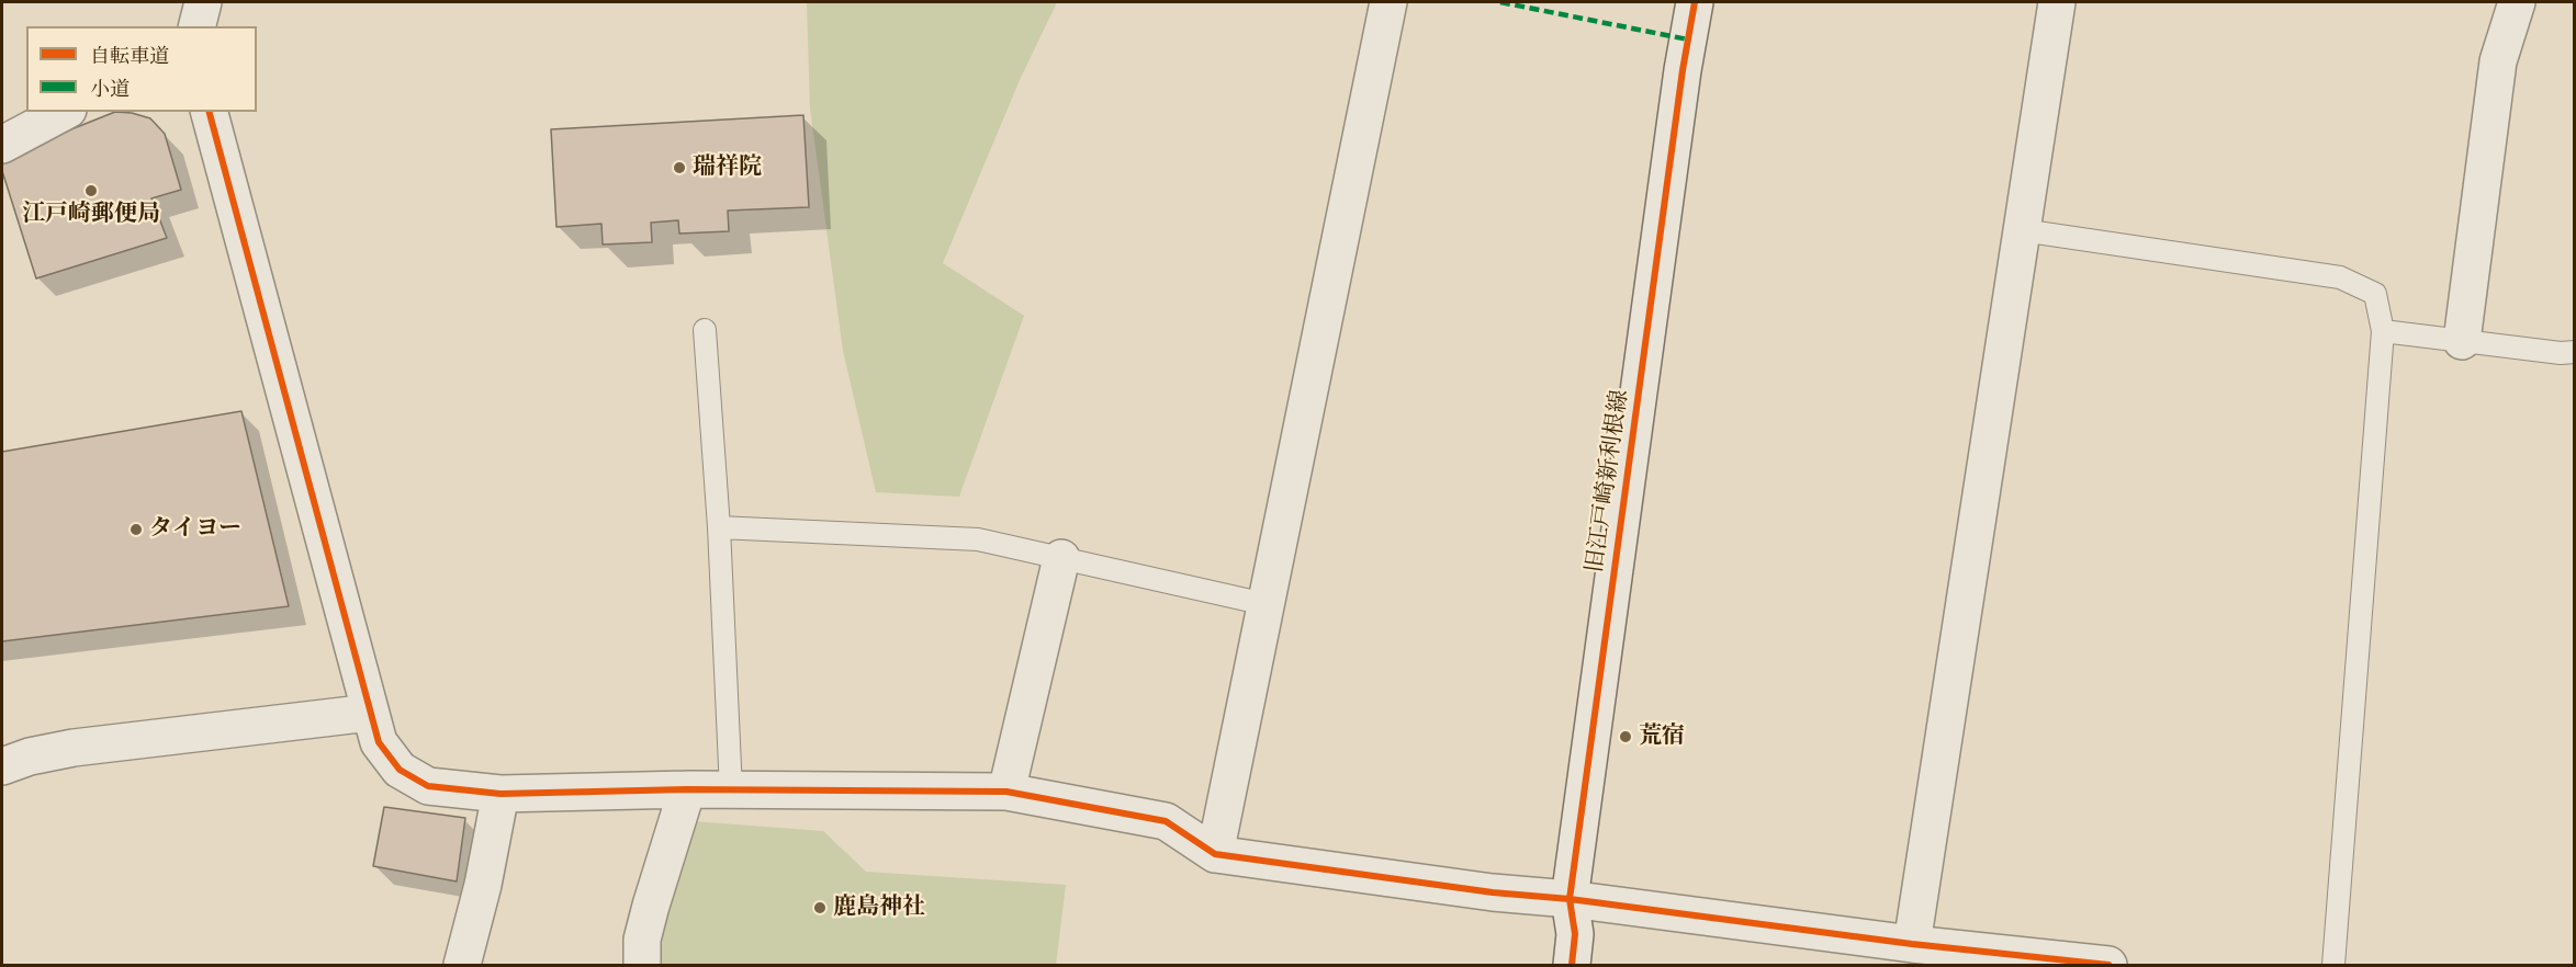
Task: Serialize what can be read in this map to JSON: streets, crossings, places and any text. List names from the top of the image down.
{
  "streets": {
    "street": ["旧江戸崎新利根線"]
  },
  "places": [
    "瑞祥院",
    "江戸崎郵便局",
    "タイヨー",
    "荒宿",
    "鹿島神社"
  ],
  "legend": ["自転車道", "小道"]
}
